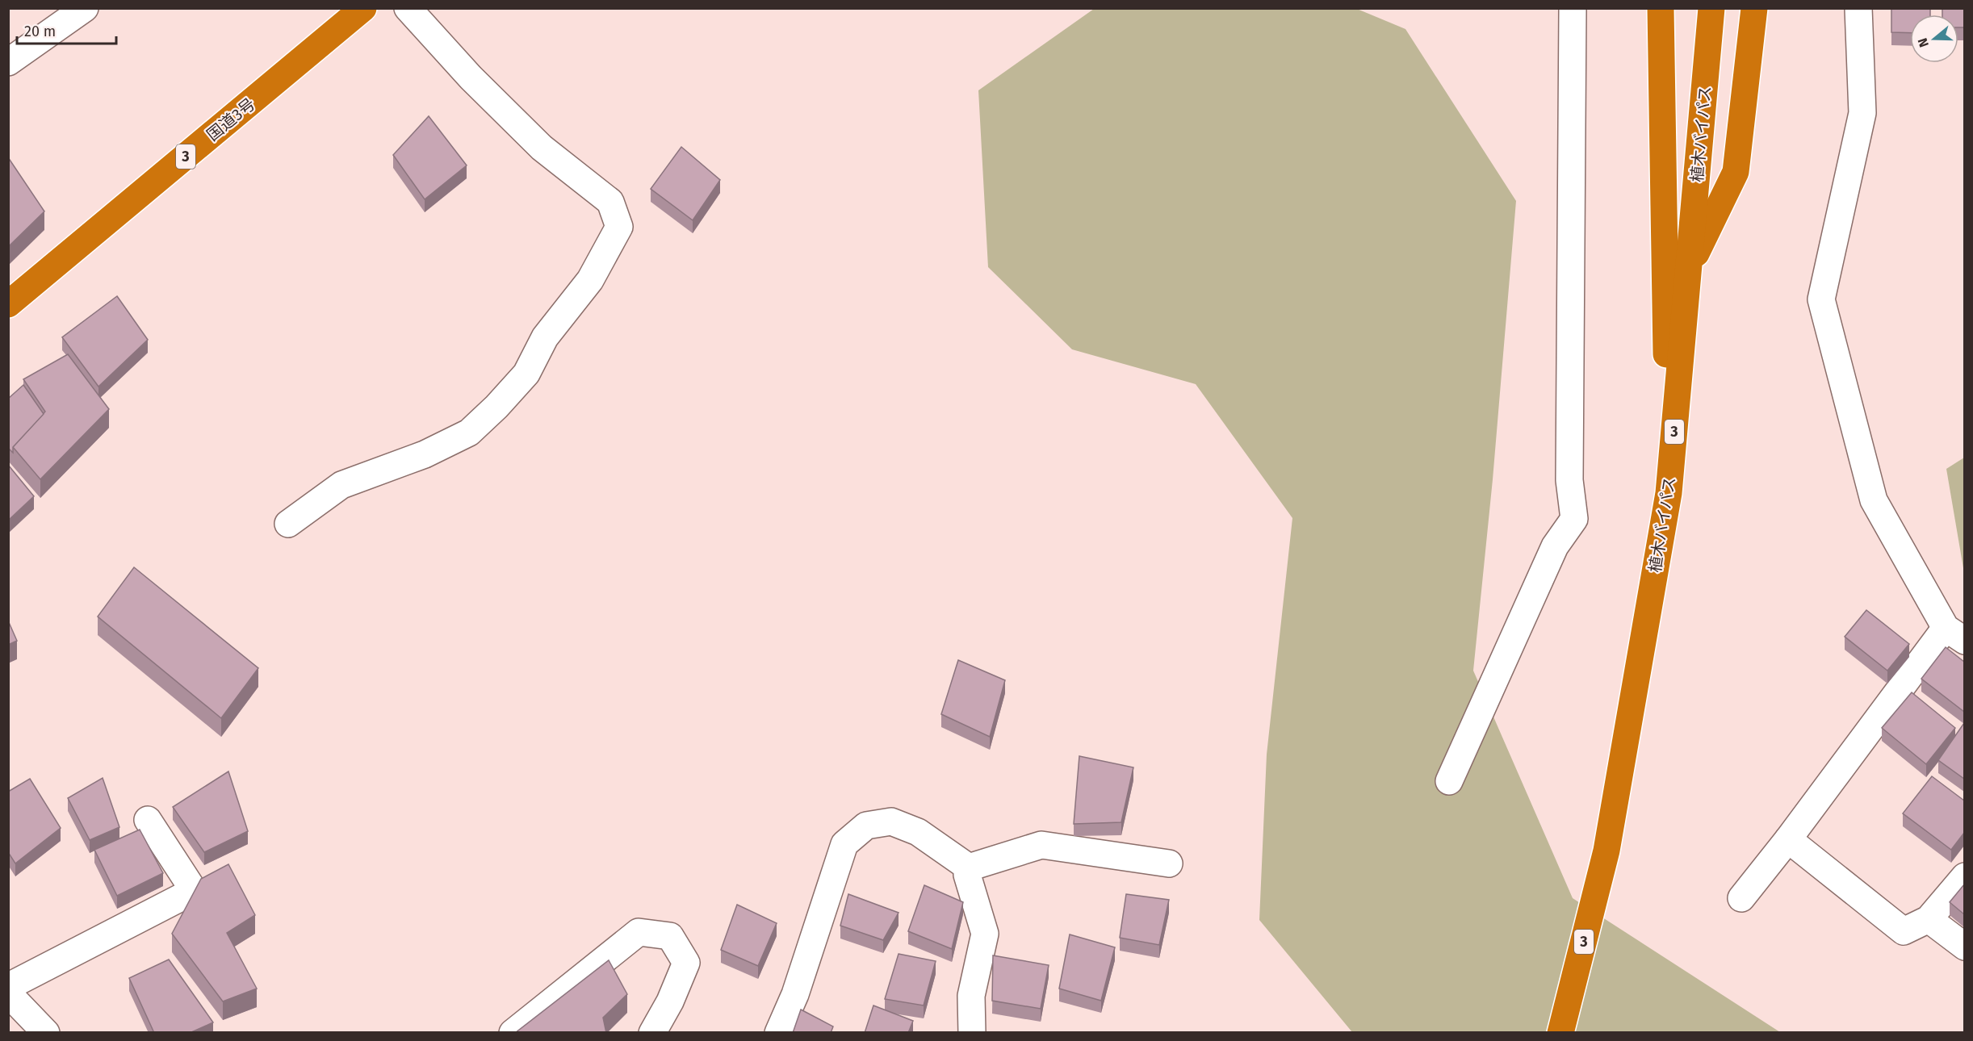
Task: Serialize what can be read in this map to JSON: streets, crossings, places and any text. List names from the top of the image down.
{
  "streets": {
    "highway": ["国道3号", "植木バイパス", "3"]
  },
  "scale_bar": "20 m",
  "north": "left"
}
